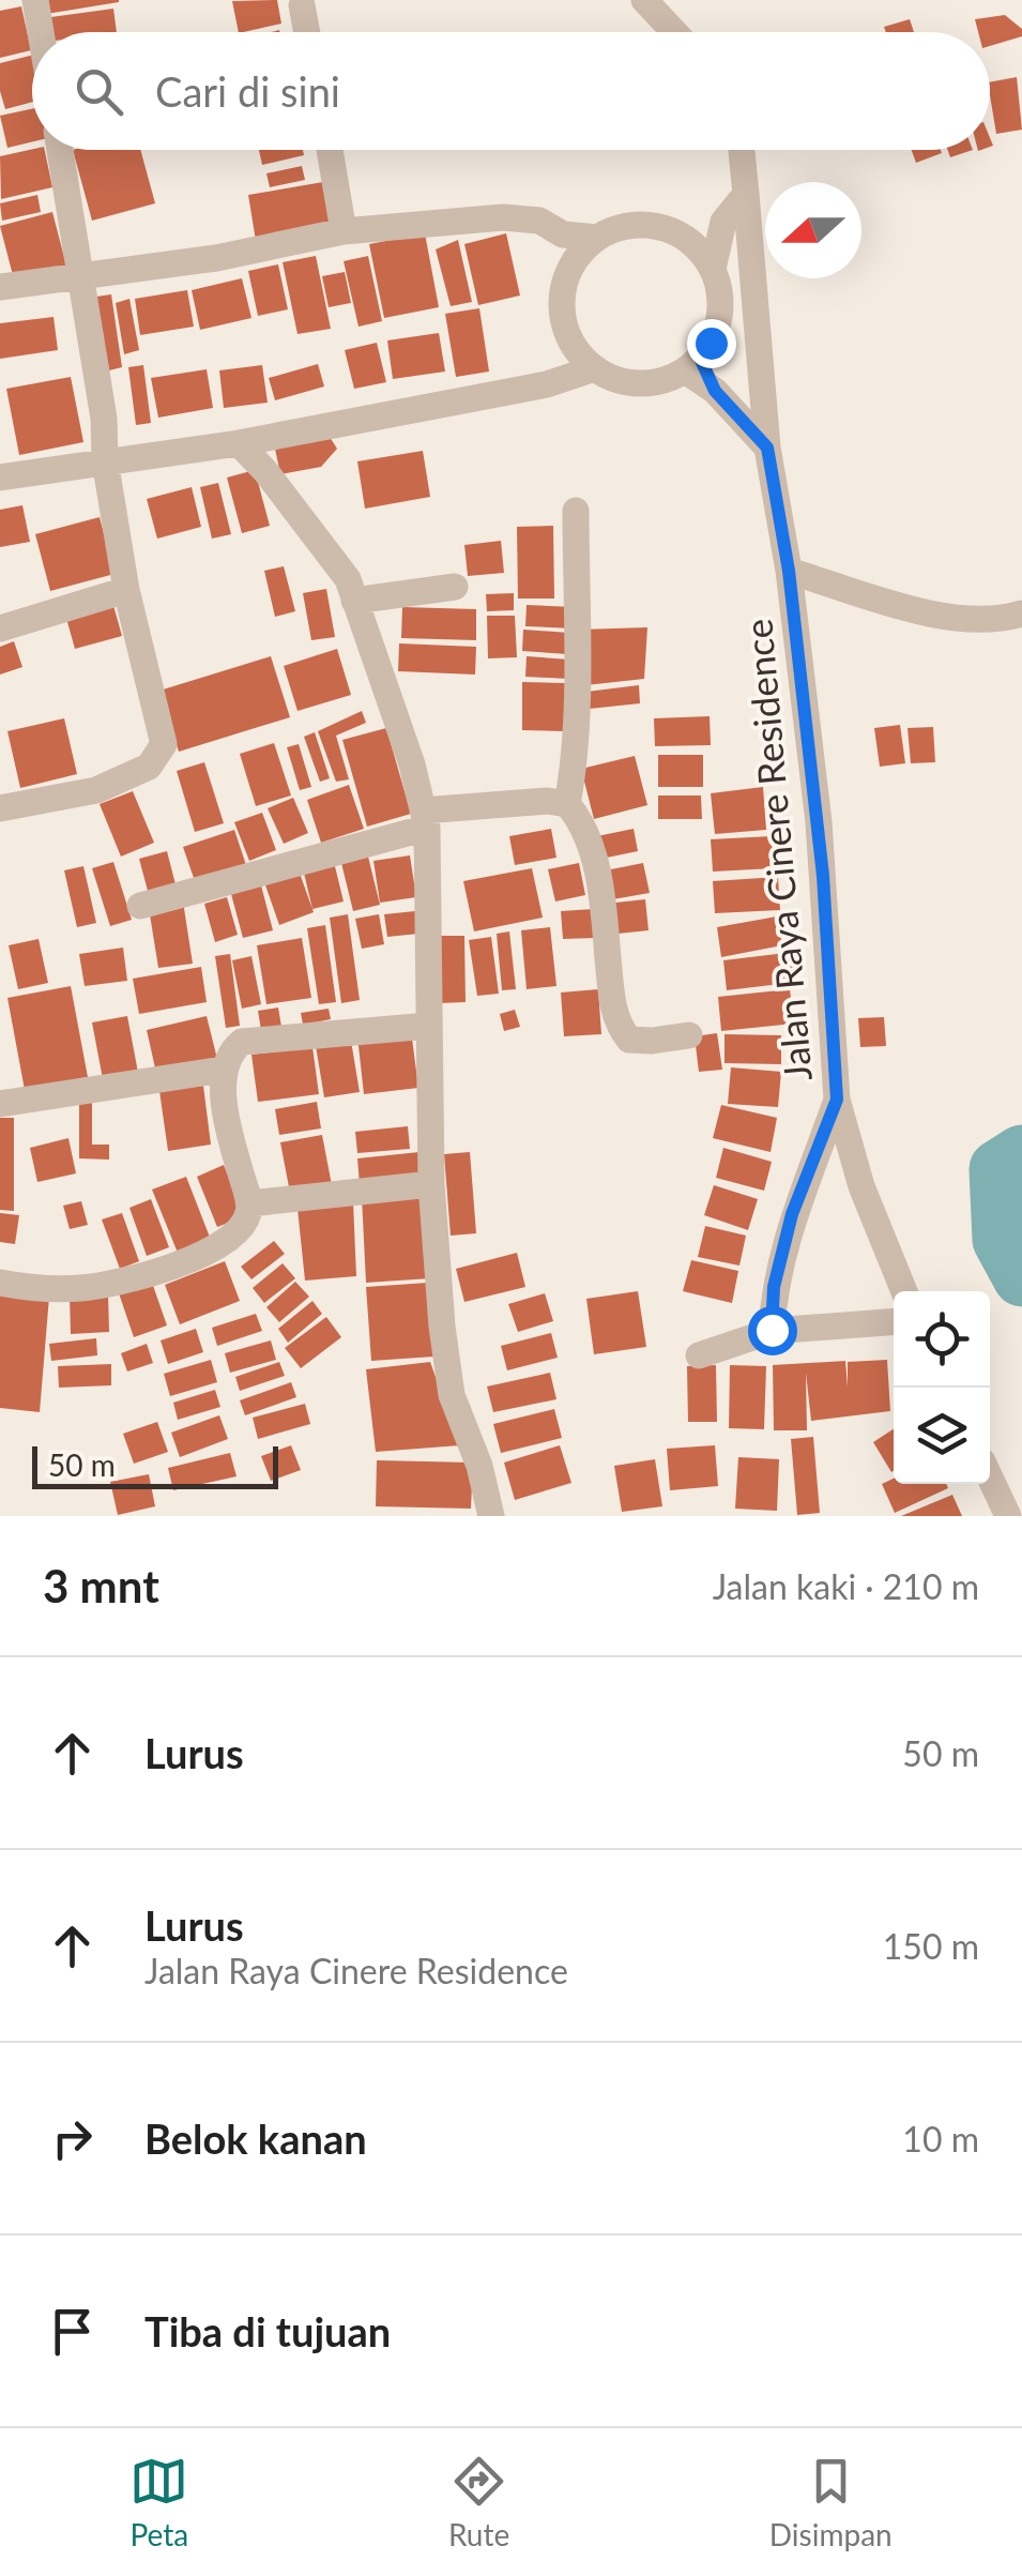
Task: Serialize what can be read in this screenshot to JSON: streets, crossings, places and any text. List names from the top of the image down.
{
  "streets": {
    "street": ["Jalan Raya Cinere Residence"]
  },
  "scale_bar": "50 m",
  "north": "left",
  "page": {
    "search": "Cari di sini",
    "scale": "50 m",
    "heading": ["3 mnt", "Jalan kaki · 210 m"],
    "list": [
      ["Lurus", "50 m"],
      ["Lurus", "Jalan Raya Cinere Residence", "150 m"],
      ["Belok kanan", "10 m"],
      "Tiba di tujuan"
    ],
    "nav": ["Peta", "Rute", "Disimpan"]
  }
}
